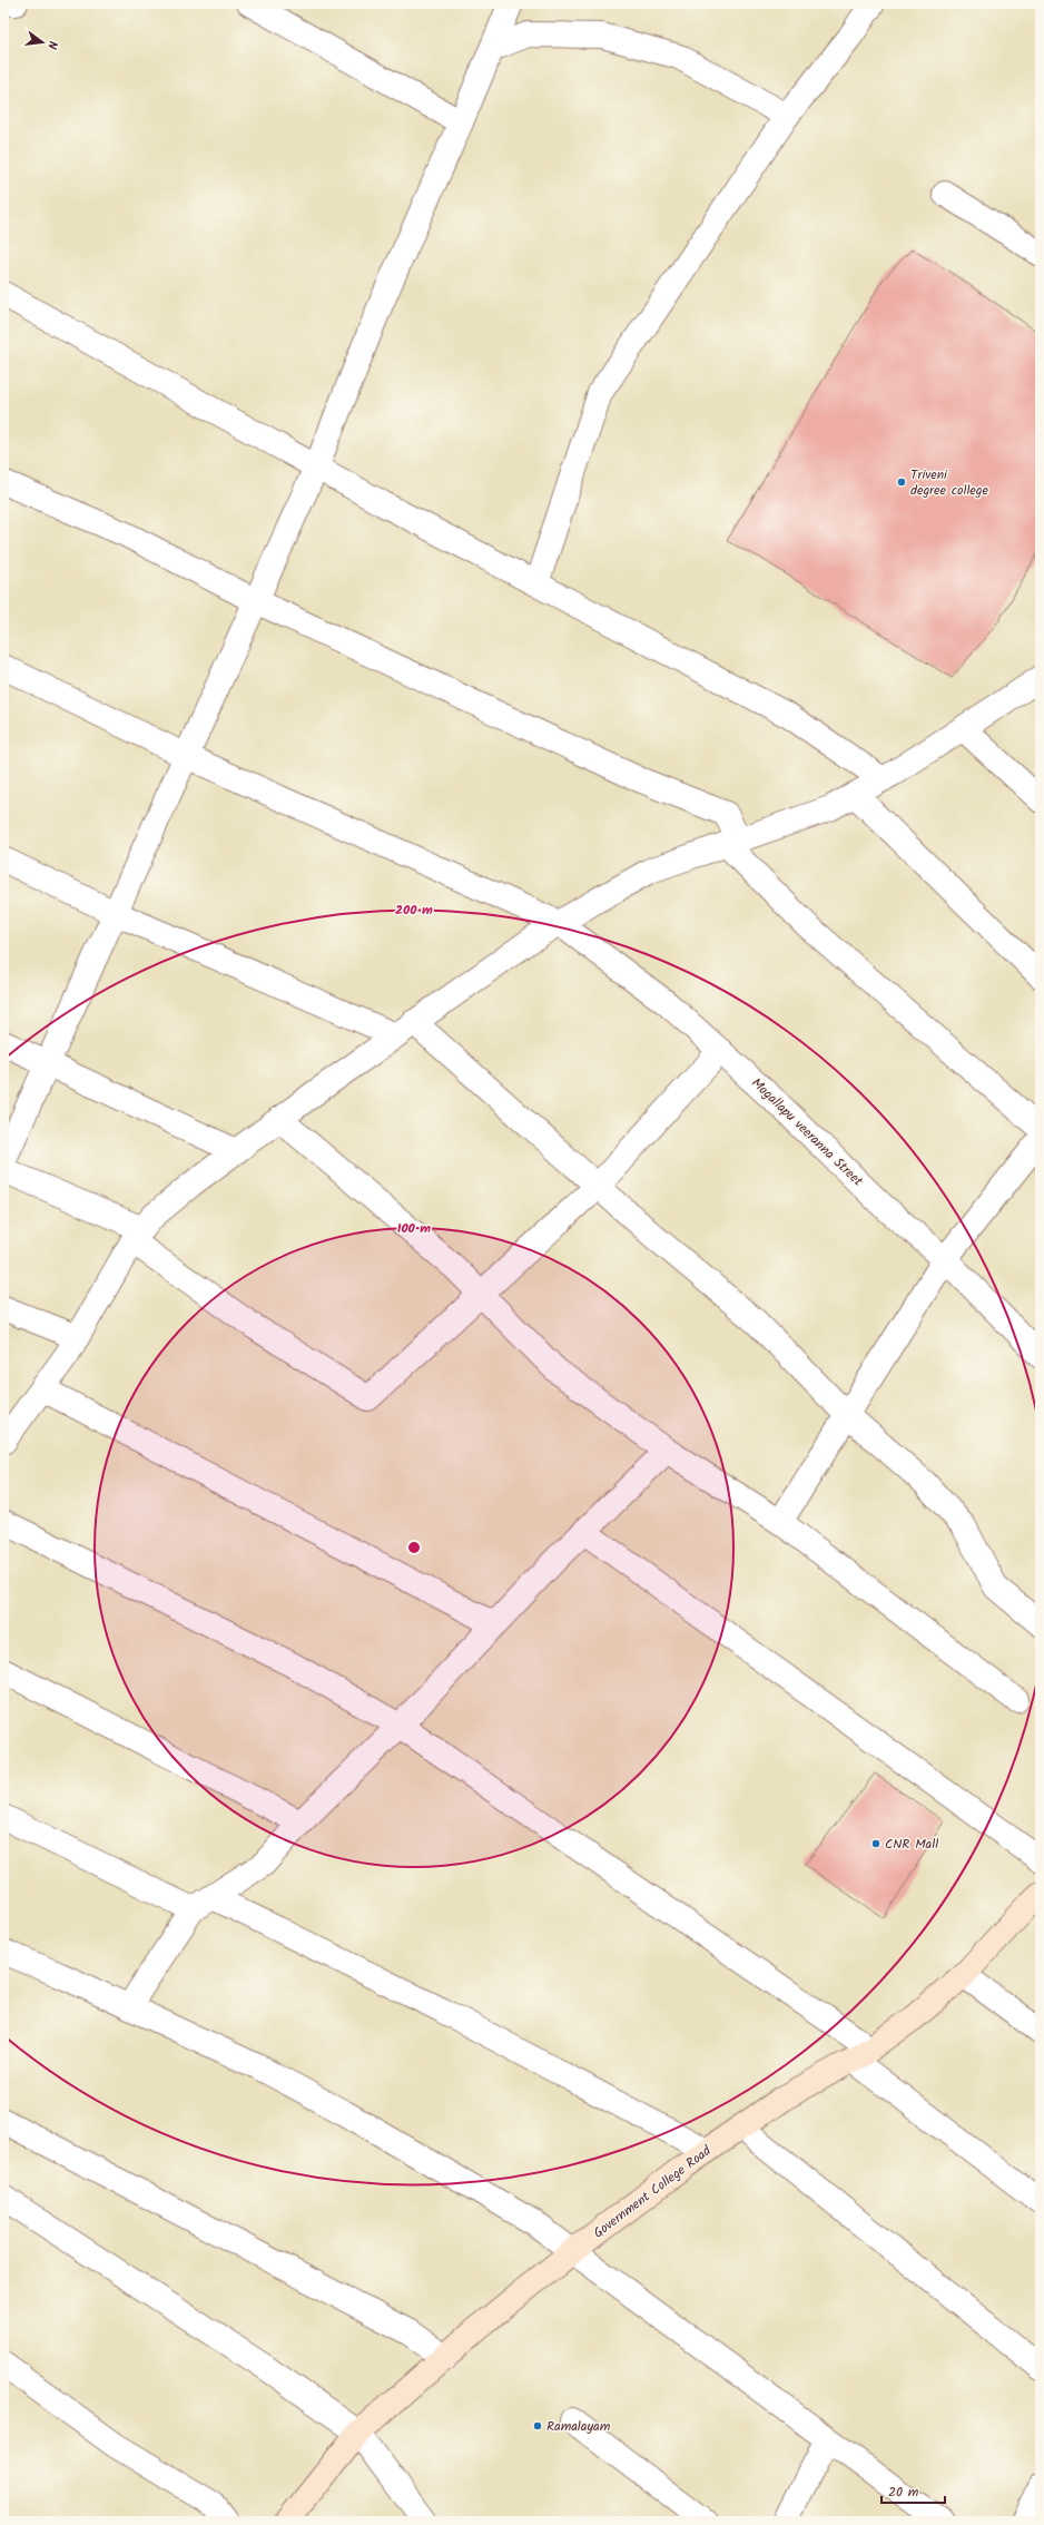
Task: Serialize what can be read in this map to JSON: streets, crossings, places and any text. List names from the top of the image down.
{
  "streets": {
    "main road": ["Government College Road"],
    "street": ["Mogallapu veeranna Street"]
  },
  "places": ["Triveni degree college", "CNR Mall", "Ramalayam"],
  "scale_bar": "20 m",
  "north": "right",
  "rings": ["200 m", "100 m"]
}
